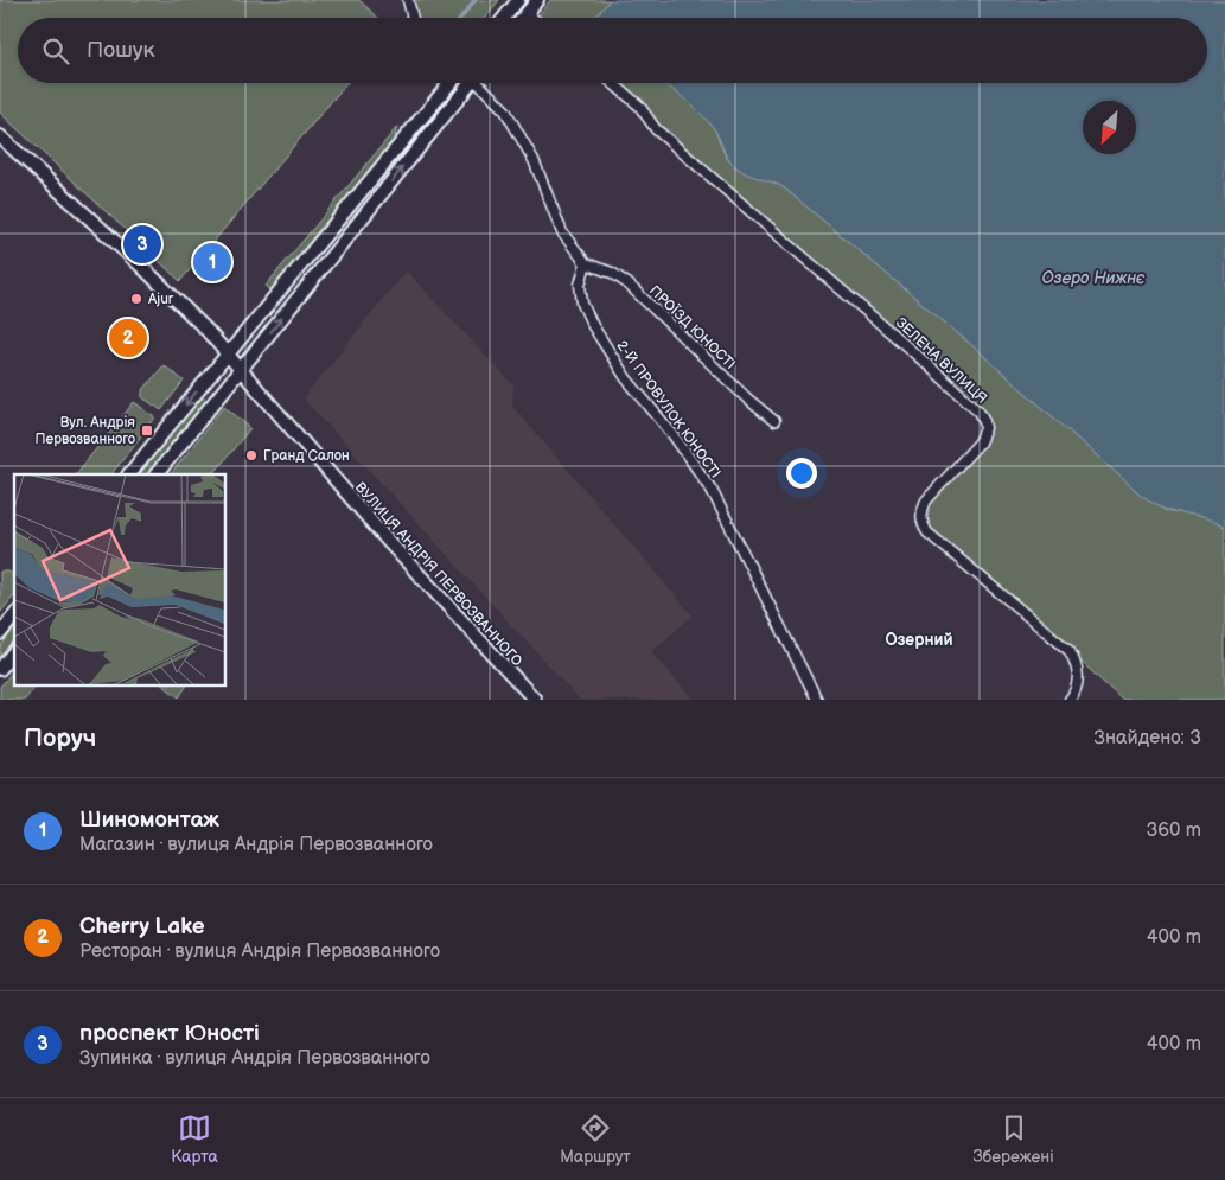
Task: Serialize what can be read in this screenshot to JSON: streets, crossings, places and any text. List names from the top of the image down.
{
  "streets": {
    "main road": ["ВУЛИЦЯ АНДРІЯ ПЕРВОЗВАННОГО"],
    "street": ["ПРОЇЗД ЮНОСТІ", "ЗЕЛЕНА ВУЛИЦЯ", "2-Й ПРОВУЛОК ЮНОСТІ"]
  },
  "crossings": [
    ["ПРОЇЗД ЮНОСТІ", "2-Й ПРОВУЛОК ЮНОСТІ"]
  ],
  "districts": ["Озерний"],
  "water": ["Озеро Нижнє"],
  "places": {
    "other": ["Ajur", "Гранд Салон"],
    "transit": ["Вул. Андрія Первозванного"]
  },
  "north": "bottom left",
  "page": {
    "search": "Пошук",
    "pins": ["3", "1", "2"],
    "heading": ["Поруч", "Знайдено: 3"],
    "list": [
      {
        "mark": "1",
        "name": "Шиномонтаж",
        "note": "Магазин · вулиця Андрія Первозванного",
        "value": "360 m"
      },
      {
        "mark": "2",
        "name": "Cherry Lake",
        "note": "Ресторан · вулиця Андрія Первозванного",
        "value": "400 m"
      },
      {
        "mark": "3",
        "name": "проспект Юності",
        "note": "Зупинка · вулиця Андрія Первозванного",
        "value": "400 m"
      }
    ],
    "nav": ["Карта", "Маршрут", "Збережені"]
  }
}
